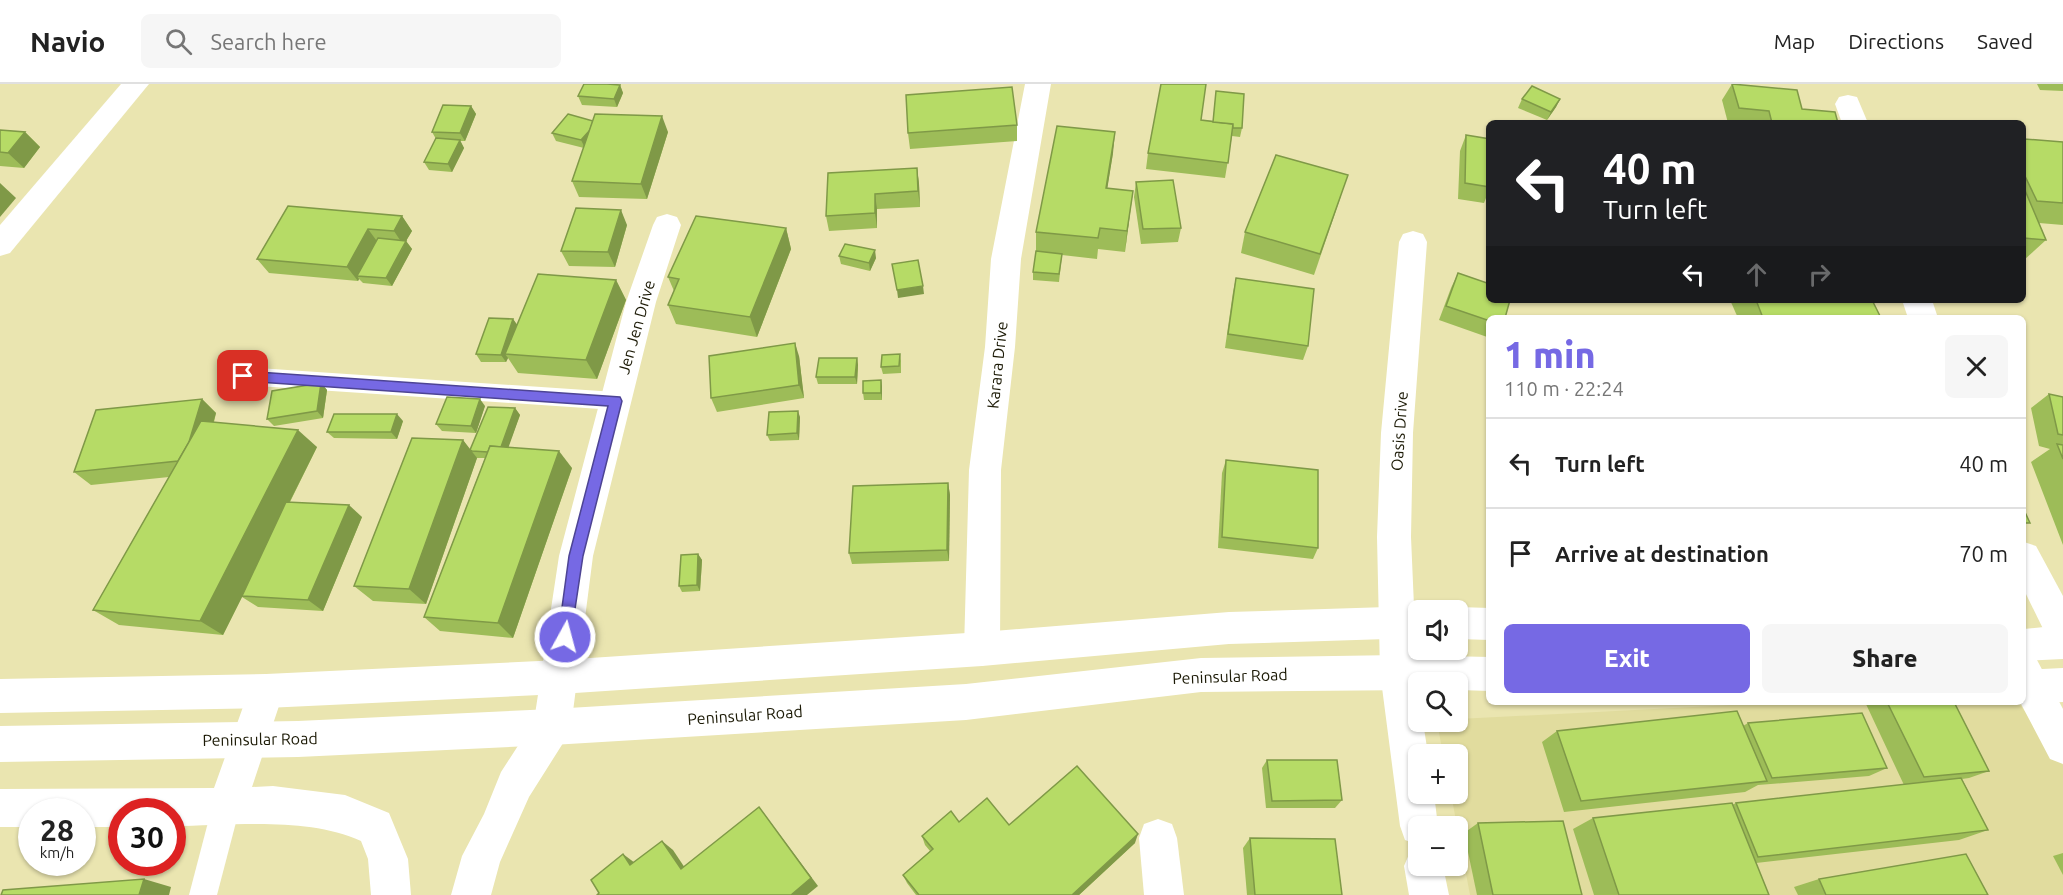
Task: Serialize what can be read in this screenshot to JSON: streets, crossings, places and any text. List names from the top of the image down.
{
  "streets": {
    "street": [
      "Jen Jen Drive",
      "Karara Drive",
      "Oasis Drive",
      "Peninsular Road"
    ]
  },
  "crossings": [
    ["Jen Jen Drive", "Peninsular Road"],
    ["Oasis Drive", "Peninsular Road"]
  ],
  "page": {
    "header": "Navio",
    "search": "Search here",
    "nav": ["Map", "Directions", "Saved"],
    "turn": ["40 m", "Turn left"],
    "heading": ["1 min", "110 m · 22:24"],
    "list": [
      {
        "name": "Turn left",
        "value": "40 m"
      },
      {
        "name": "Arrive at destination",
        "value": "70 m"
      }
    ],
    "map_buttons": ["+", "−"],
    "buttons": ["Exit", "Share"],
    "speed": "28 km/h",
    "limit": "30"
  }
}
